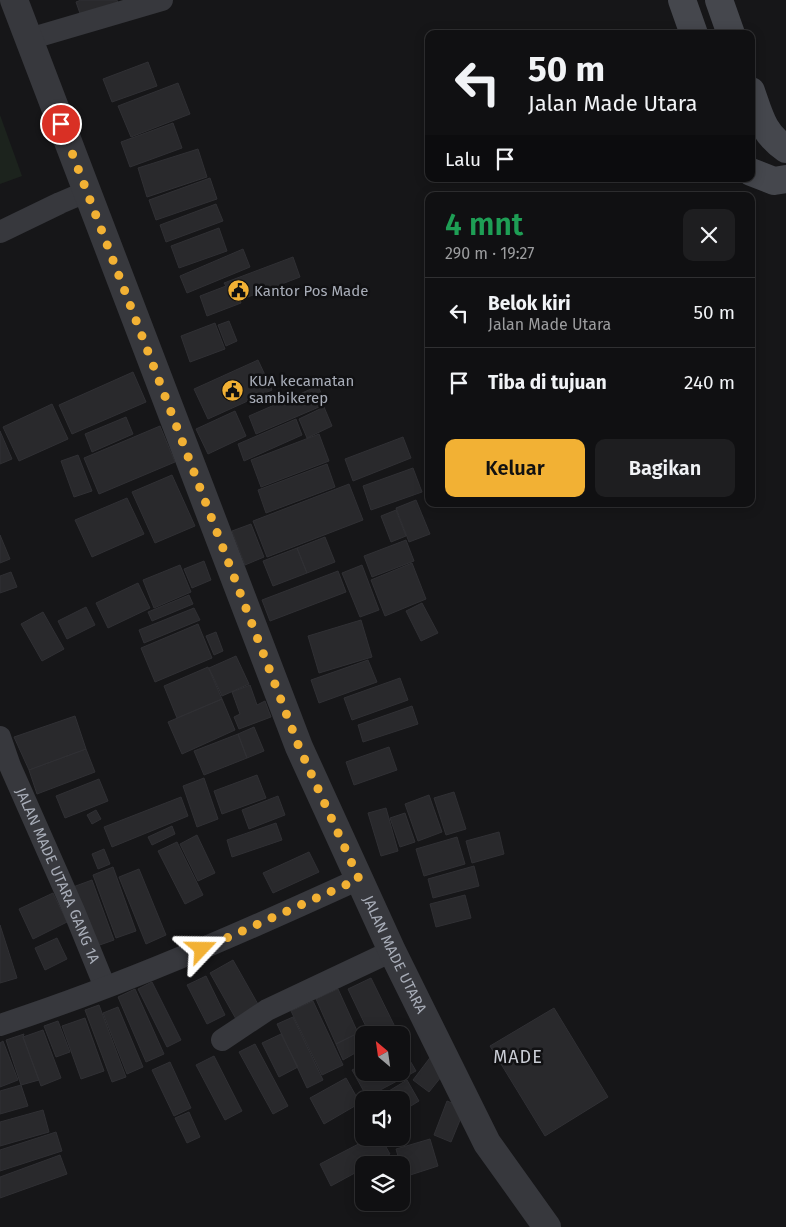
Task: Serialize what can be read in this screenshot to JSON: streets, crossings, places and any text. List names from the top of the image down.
{
  "streets": {
    "street": ["JALAN MADE UTARA GANG 1A", "JALAN MADE UTARA"]
  },
  "districts": ["MADE"],
  "places": {
    "public building": ["Kantor Pos Made", "KUA kecamatan sambikerep"]
  },
  "north": "top left",
  "page": {
    "turn": ["50 m", "Jalan Made Utara"],
    "then": "Lalu",
    "heading": ["4 mnt", "290 m · 19:27"],
    "list": [
      {
        "name": "Belok kiri",
        "note": "Jalan Made Utara",
        "value": "50 m"
      },
      {
        "name": "Tiba di tujuan",
        "value": "240 m"
      }
    ],
    "buttons": ["Keluar", "Bagikan"]
  }
}
